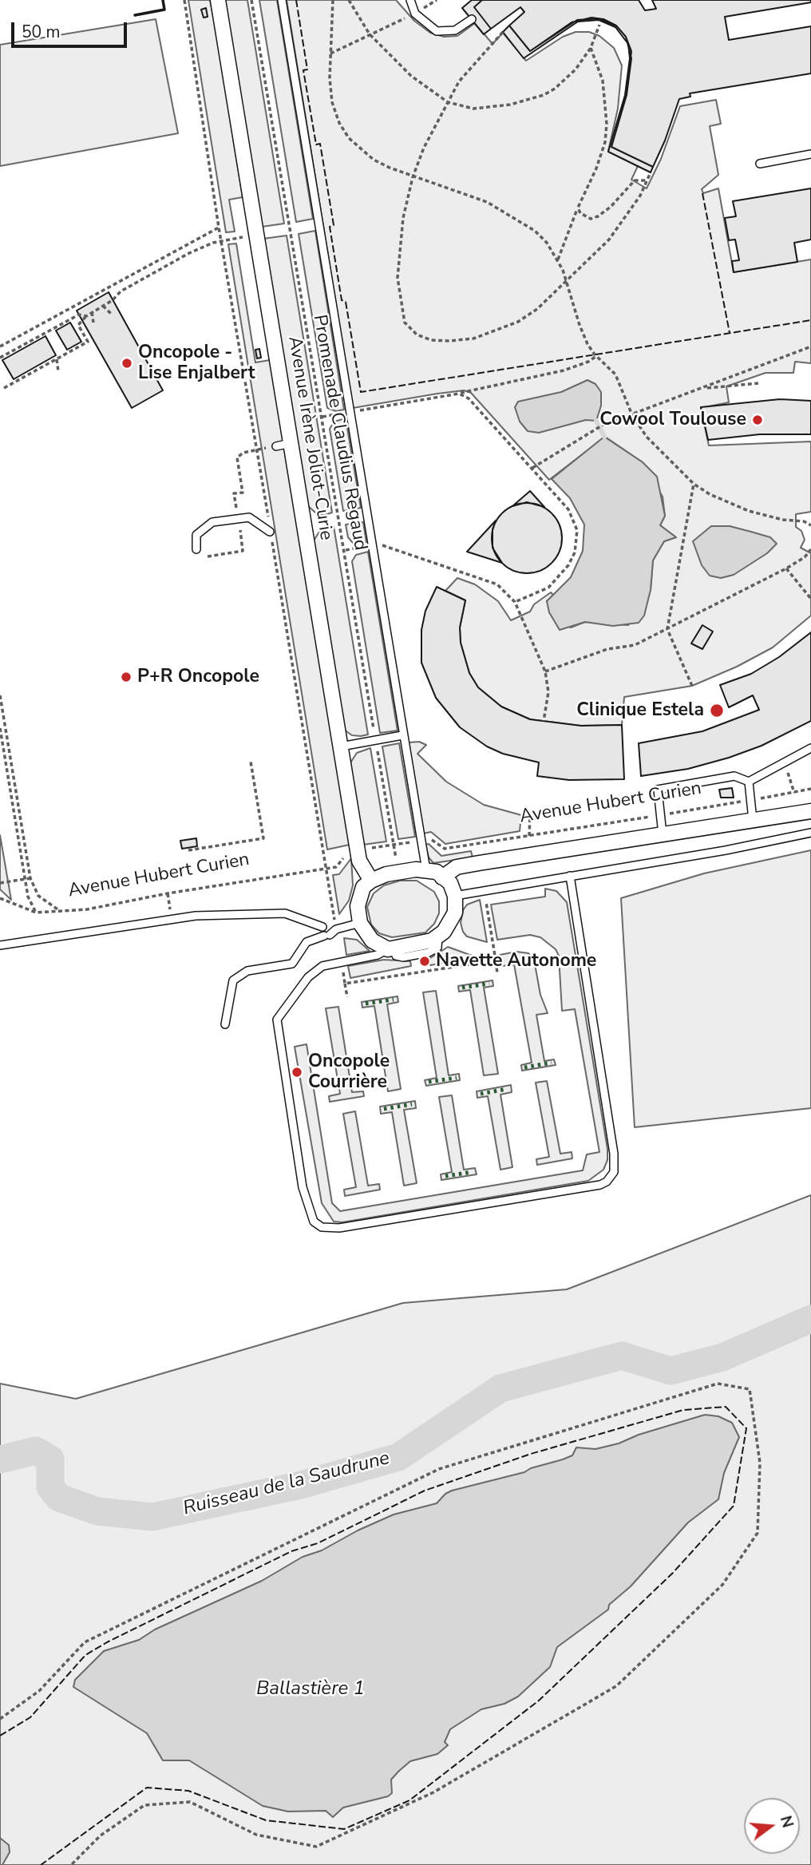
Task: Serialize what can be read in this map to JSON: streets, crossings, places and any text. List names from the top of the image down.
{
  "streets": {
    "street": ["Avenue Irène Joliot-Curie"],
    "path": ["Promenade Claudius Regaud", "Avenue Hubert Curien"]
  },
  "crossings": [
    ["Promenade Claudius Regaud", "Avenue Irène Joliot-Curie"]
  ],
  "water": ["Ruisseau de la Saudrune", "Ballastière 1"],
  "places": [
    "Oncopole - Lise Enjalbert",
    "Cowool Toulouse",
    "P+R Oncopole",
    "Clinique Estela",
    "Navette Autonome",
    "Oncopole Courrière"
  ],
  "scale_bar": "50 m",
  "north": "right"
}
